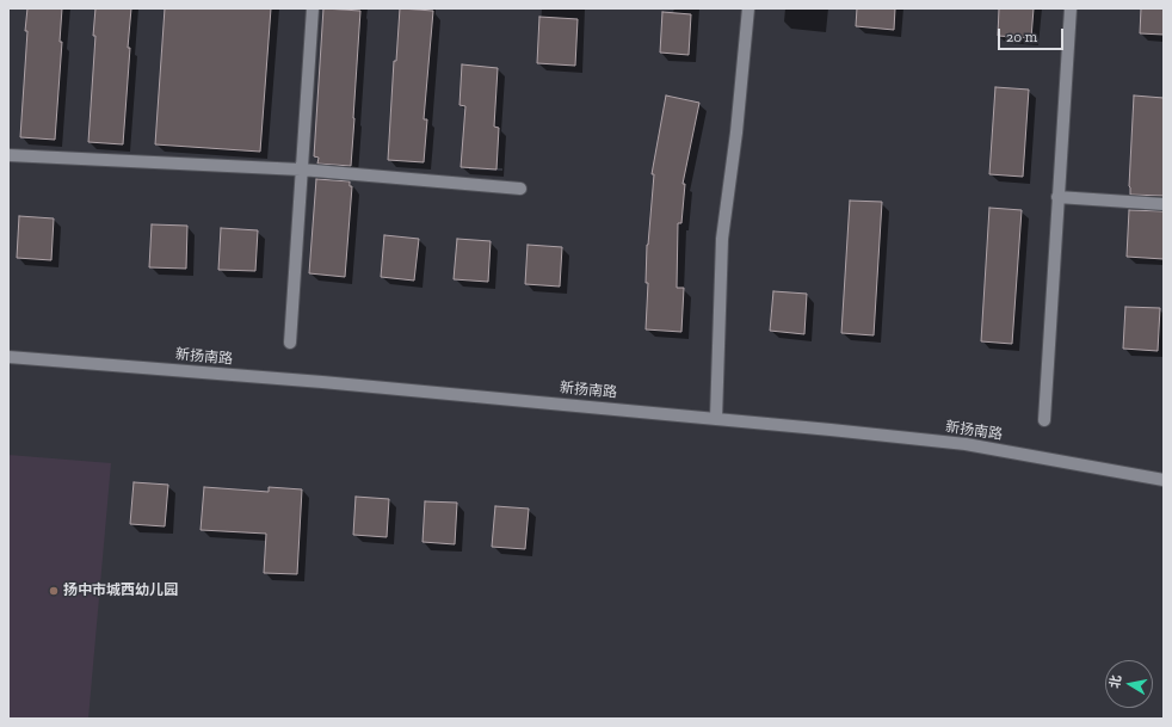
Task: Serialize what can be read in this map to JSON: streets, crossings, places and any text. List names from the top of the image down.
{
  "streets": {
    "street": ["新扬南路"]
  },
  "places": ["扬中市城西幼儿园"],
  "scale_bar": "20 m",
  "north": "left"
}
